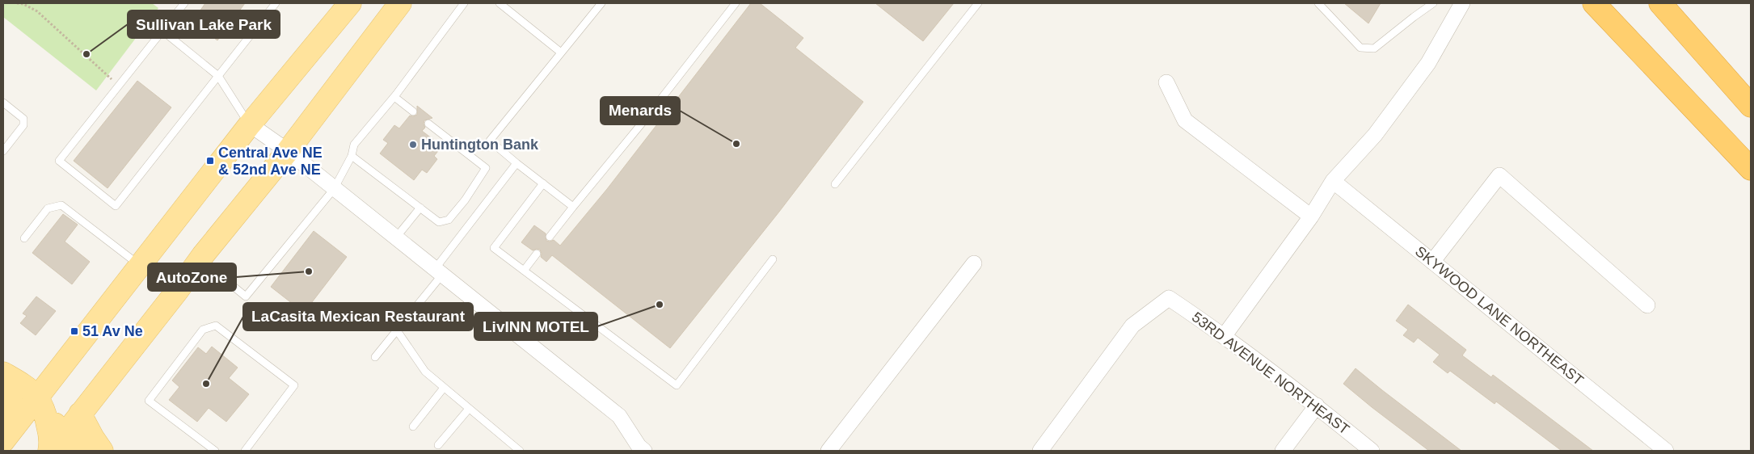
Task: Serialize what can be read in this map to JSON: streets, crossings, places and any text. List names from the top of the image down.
{
  "streets": {
    "street": ["SKYWOOD LANE NORTHEAST", "53RD AVENUE NORTHEAST"]
  },
  "places": {
    "other": [
      "Sullivan Lake Park",
      "Menards",
      "Huntington Bank",
      "AutoZone",
      "LivINN MOTEL",
      "LaCasita Mexican Restaurant"
    ],
    "transit": ["Central Ave NE & 52nd Ave NE", "51 Av Ne"]
  }
}
